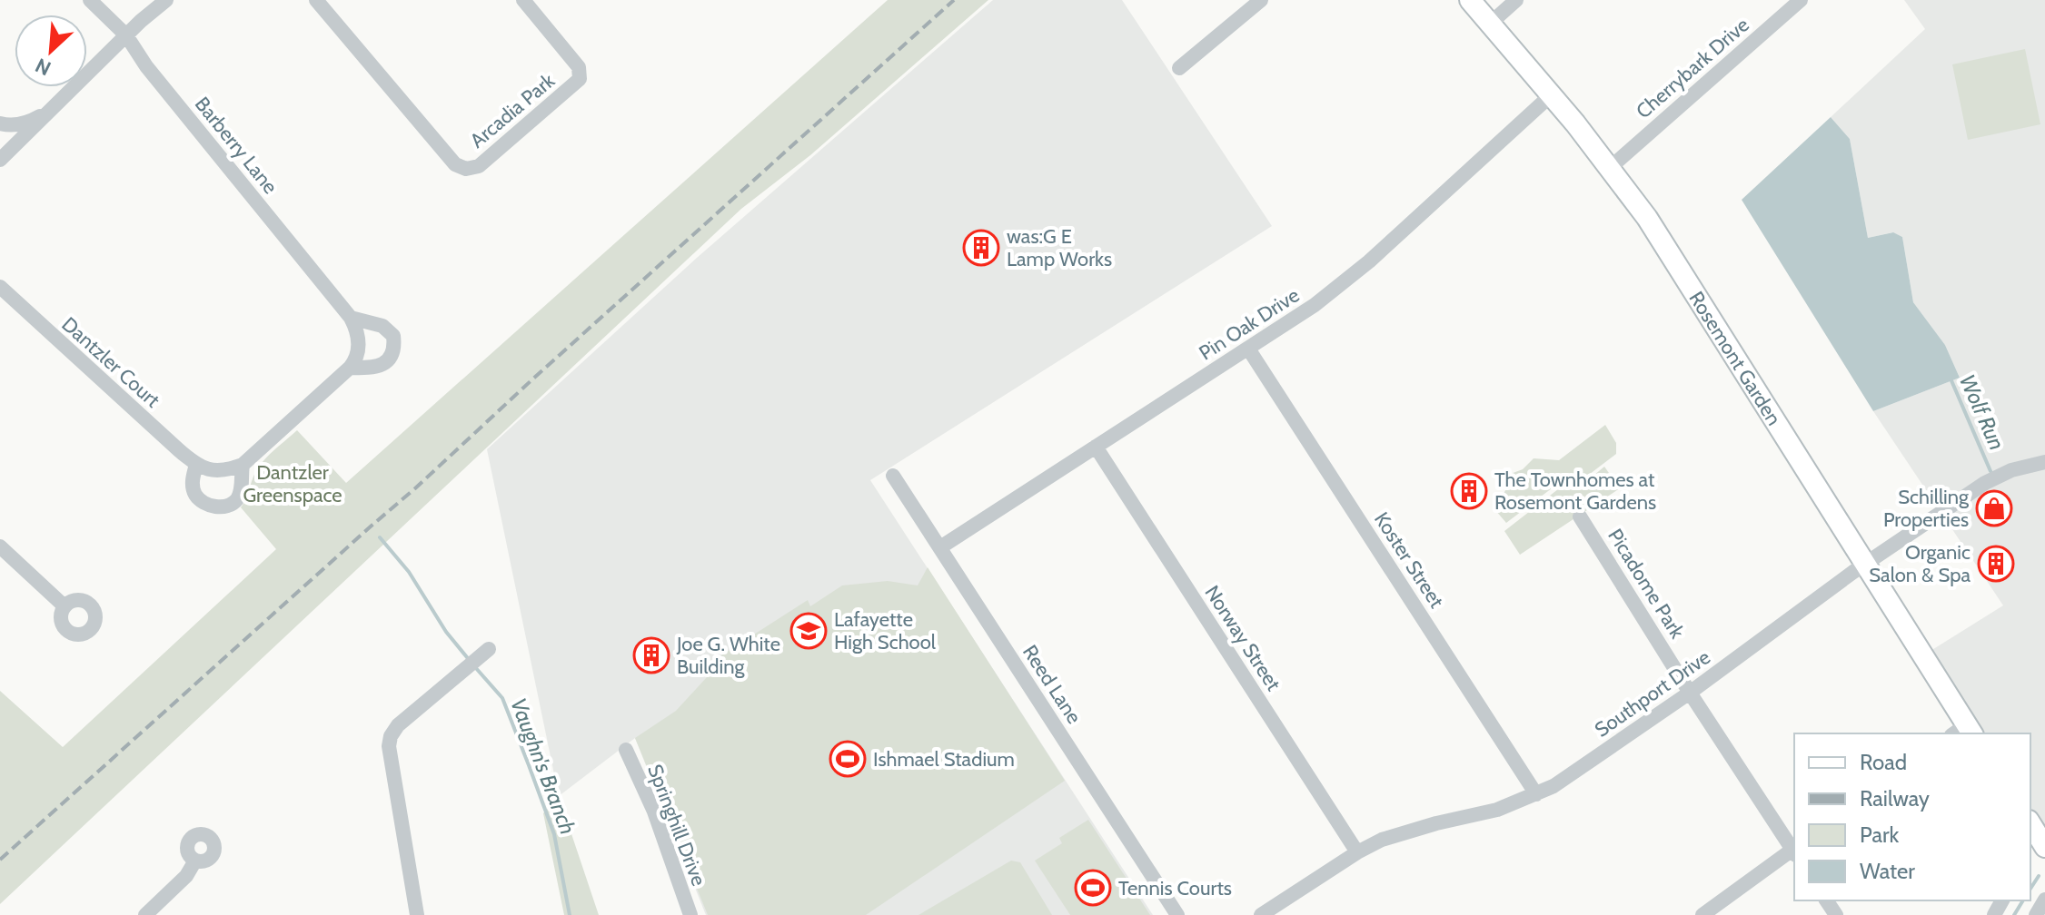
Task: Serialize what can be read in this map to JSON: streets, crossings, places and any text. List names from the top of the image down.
{
  "streets": {
    "street": [
      "Cherrybark Drive",
      "Arcadia Park",
      "Barberry Lane",
      "Pin Oak Drive",
      "Rosemont Garden",
      "Dantzler Court",
      "Koster Street",
      "Picadome Park",
      "Norway Street",
      "Reed Lane",
      "Southport Drive",
      "Springhill Drive"
    ]
  },
  "crossings": [
    ["Cherrybark Drive", "Rosemont Garden"],
    ["Pin Oak Drive", "Rosemont Garden"],
    ["Pin Oak Drive", "Koster Street"],
    ["Pin Oak Drive", "Norway Street"],
    ["Pin Oak Drive", "Reed Lane"],
    ["Rosemont Garden", "Southport Drive"],
    ["Koster Street", "Southport Drive"],
    ["Picadome Park", "Southport Drive"],
    ["Norway Street", "Southport Drive"]
  ],
  "water": ["Wolf Run", "Vaughn's Branch"],
  "parks": ["Dantzler Greenspace"],
  "places": {
    "building": [
      "was:G E Lamp Works",
      "The Townhomes at Rosemont Gardens",
      "Organic Salon & Spa",
      "Joe G. White Building"
    ],
    "shop": ["Schilling Properties"],
    "school or university": ["Lafayette High School"],
    "sports": ["Ishmael Stadium", "Tennis Courts"]
  },
  "legend": [
    "Road",
    "Railway",
    "Park",
    "Water"
  ],
  "north": "bottom left"
}
